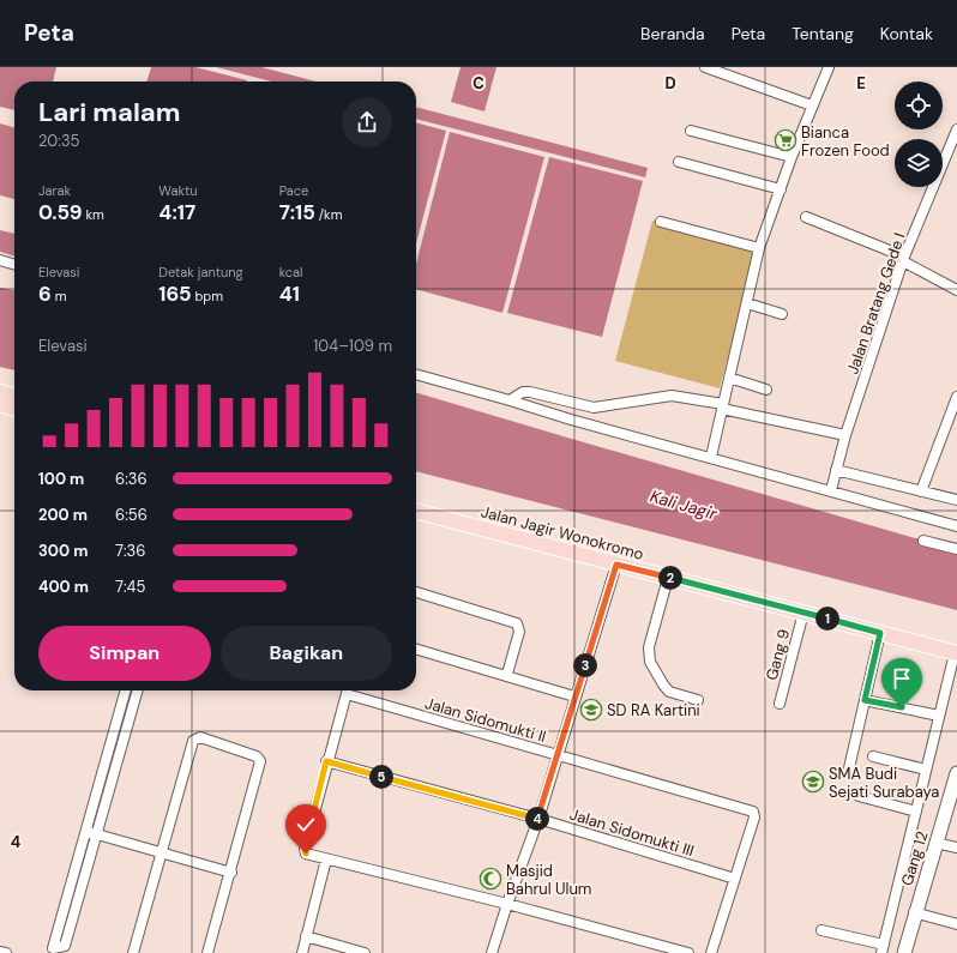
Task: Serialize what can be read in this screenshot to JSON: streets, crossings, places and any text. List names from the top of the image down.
{
  "streets": {
    "main road": ["Jalan Jagir Wonokromo"],
    "street": [
      "Jalan Bratang Gede I",
      "Gang 9",
      "Jalan Sidomukti II",
      "Jalan Sidomukti III",
      "Gang 12"
    ]
  },
  "crossings": [
    ["Jalan Jagir Wonokromo", "Gang 9"],
    ["Jalan Sidomukti II", "Jalan Sidomukti III"]
  ],
  "water": ["Kali Jagir"],
  "places": {
    "supermarket": ["Bianca Frozen Food"],
    "school or university": ["SD RA Kartini", "SMA Budi Sejati Surabaya"],
    "mosque": ["Masjid Bahrul Ulum"]
  },
  "page": {
    "header": "Peta",
    "nav": [
      "Beranda",
      "Peta",
      "Tentang",
      "Kontak"
    ],
    "heading": ["Lari malam", "20:35"],
    "stats": [
      ["Jarak", "0.59 km"],
      ["Waktu", "4:17"],
      ["Pace", "7:15 /km"],
      ["Elevasi", "6 m"],
      ["Detak jantung", "165 bpm"],
      ["kcal", "41"]
    ],
    "chart": ["Elevasi", "104–109 m"],
    "list": [
      {
        "name": "100 m",
        "note": "6:36"
      },
      {
        "name": "200 m",
        "note": "6:56"
      },
      {
        "name": "300 m",
        "note": "7:36"
      },
      {
        "name": "400 m",
        "note": "7:45"
      }
    ],
    "pins": [
      "2",
      "1",
      "3",
      "5",
      "4"
    ],
    "buttons": ["Simpan", "Bagikan"]
  },
  "grid": {
    "columns": ["C", "D", "E"],
    "rows": ["4"]
  }
}
